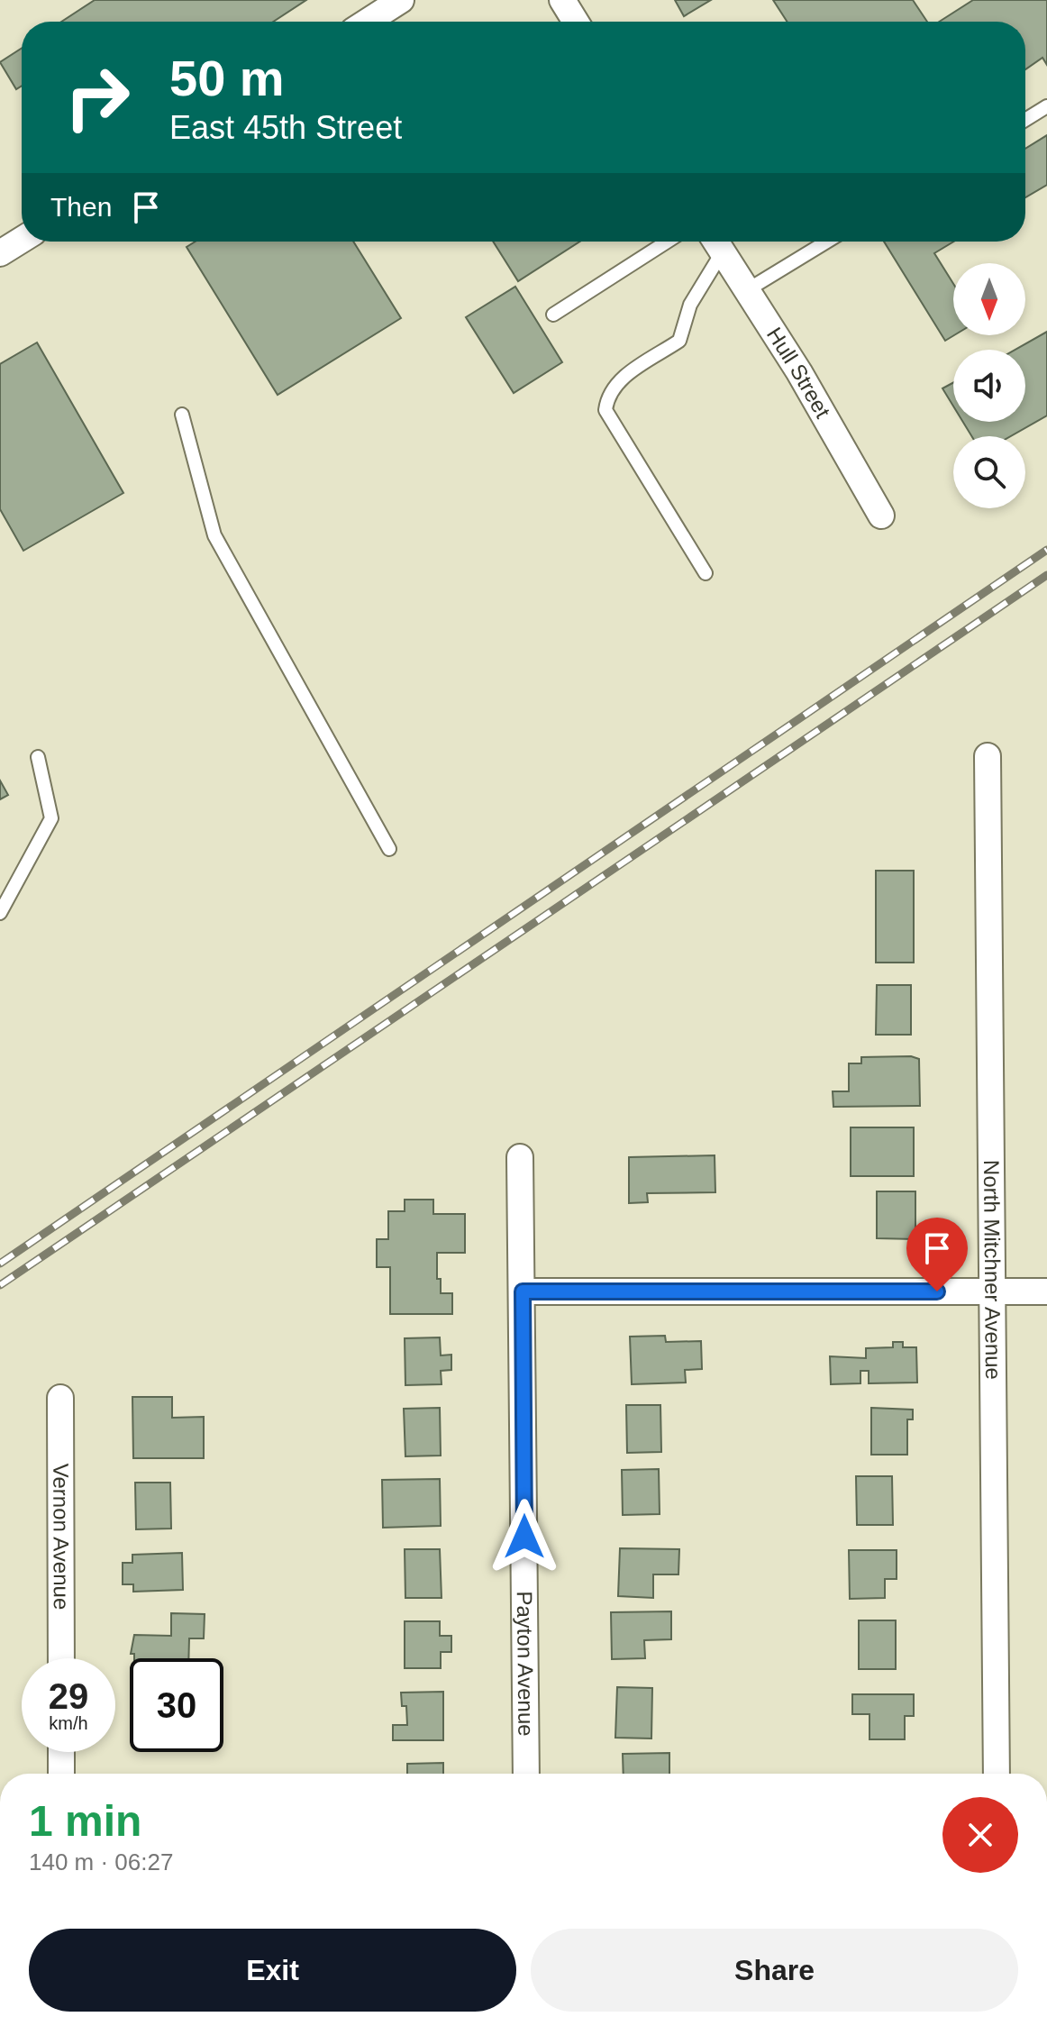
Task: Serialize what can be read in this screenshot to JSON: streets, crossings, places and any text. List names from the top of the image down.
{
  "streets": {
    "street": [
      "Hull Street",
      "North Mitchner Avenue",
      "Vernon Avenue",
      "Payton Avenue"
    ]
  },
  "north": "bottom",
  "page": {
    "turn": ["50 m", "East 45th Street"],
    "then": "Then",
    "speed": "29 km/h",
    "limit": "30",
    "heading": ["1 min", "140 m · 06:27"],
    "buttons": ["Exit", "Share"]
  }
}
